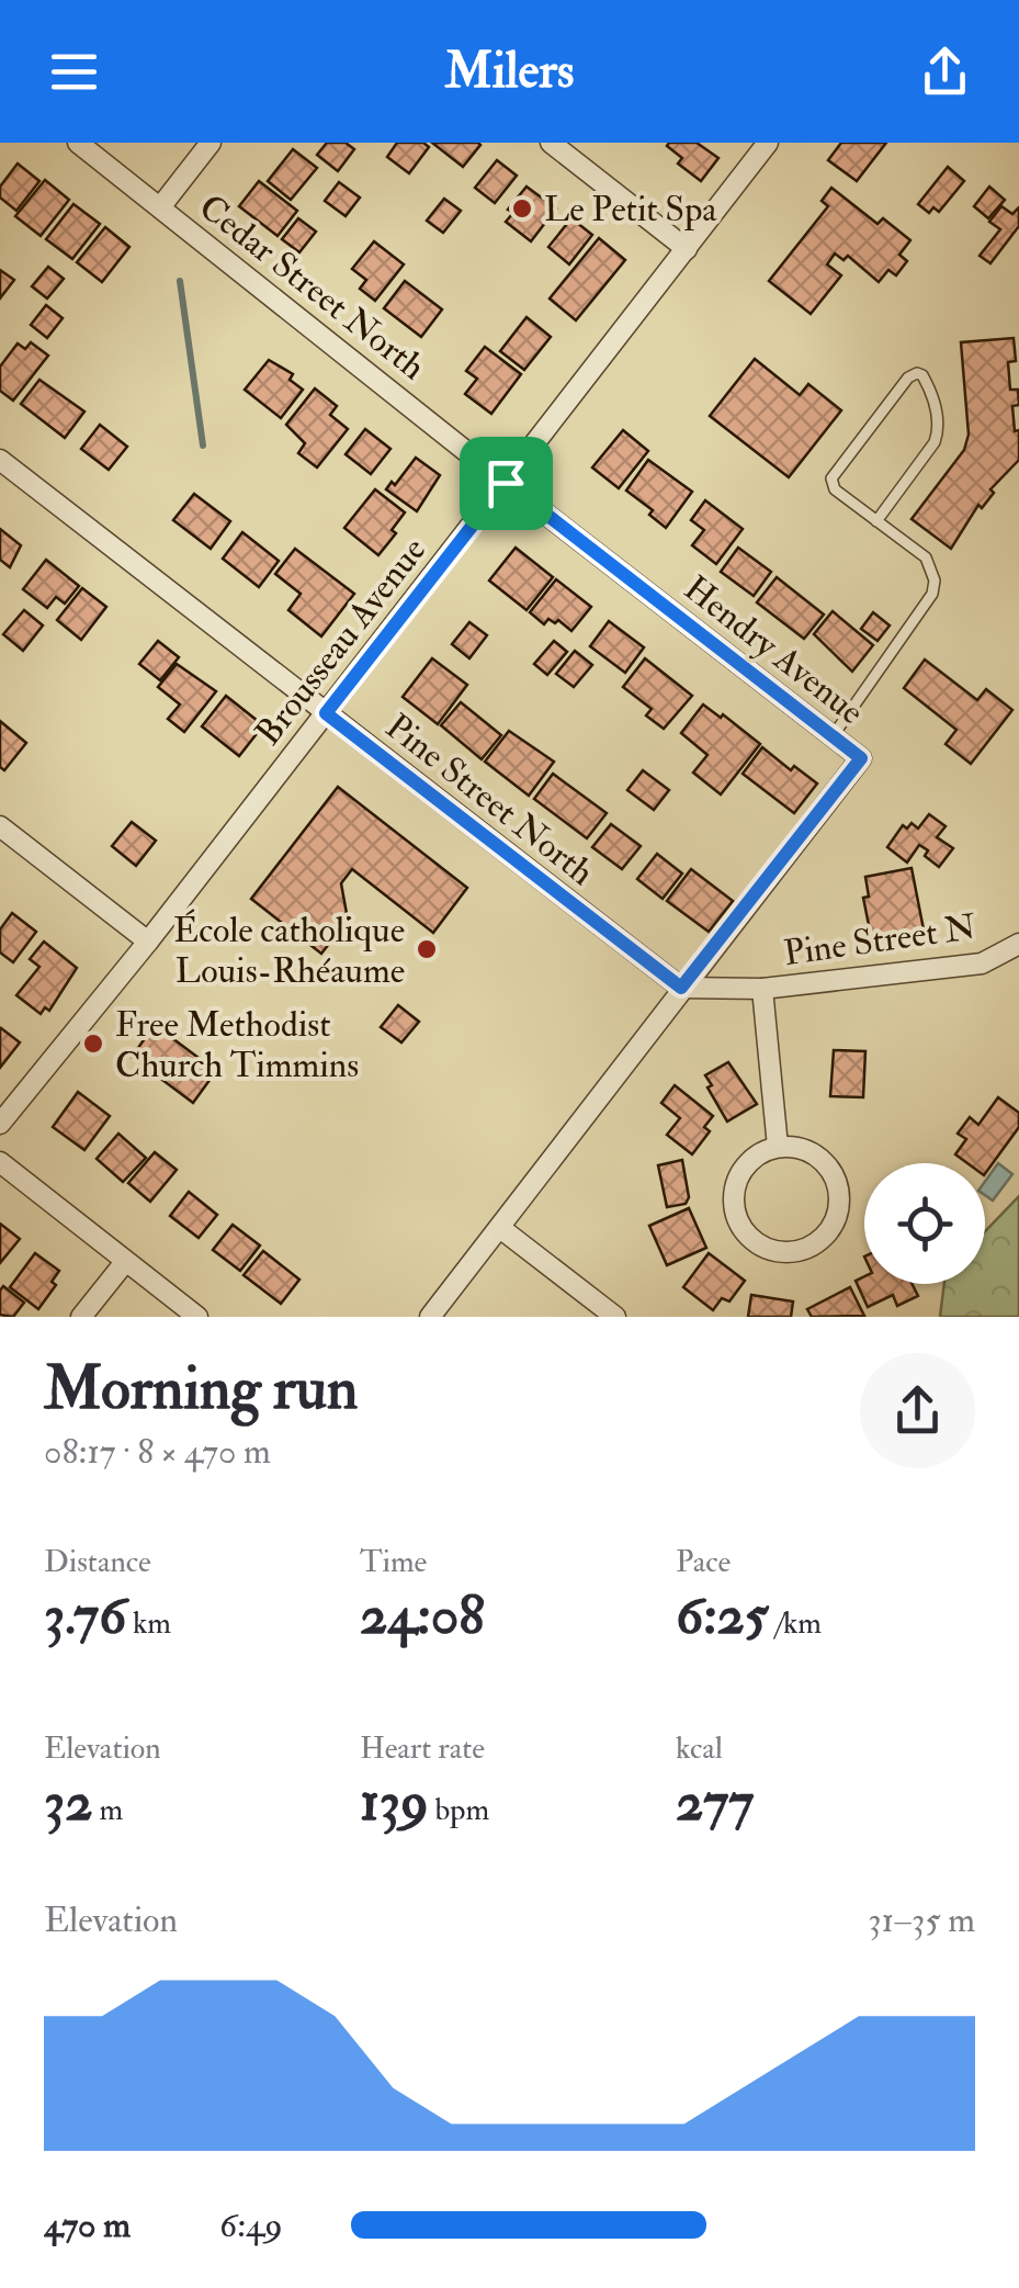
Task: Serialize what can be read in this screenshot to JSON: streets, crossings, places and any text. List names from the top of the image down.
{
  "streets": {
    "street": [
      "Cedar Street North",
      "Brousseau Avenue",
      "Hendry Avenue",
      "Pine Street North",
      "Pine Street N"
    ]
  },
  "crossings": [
    ["Cedar Street North", "Brousseau Avenue"],
    ["Cedar Street North", "Hendry Avenue"],
    ["Brousseau Avenue", "Hendry Avenue"],
    ["Brousseau Avenue", "Pine Street North"],
    ["Hendry Avenue", "Pine Street North"],
    ["Hendry Avenue", "Pine Street N"],
    ["Pine Street North", "Pine Street N"]
  ],
  "places": ["Le Petit Spa", "École catholique Louis-Rhéaume", "Free Methodist Church Timmins"],
  "page": {
    "header": "Milers",
    "heading": ["Morning run", "08:17 · 8 × 470 m"],
    "stats": [
      ["Distance", "3.76 km"],
      ["Time", "24:08"],
      ["Pace", "6:25 /km"],
      ["Elevation", "32 m"],
      ["Heart rate", "139 bpm"],
      ["kcal", "277"]
    ],
    "chart": ["Elevation", "31–35 m"],
    "list": [
      {
        "name": "470 m",
        "note": "6:49"
      }
    ]
  }
}
